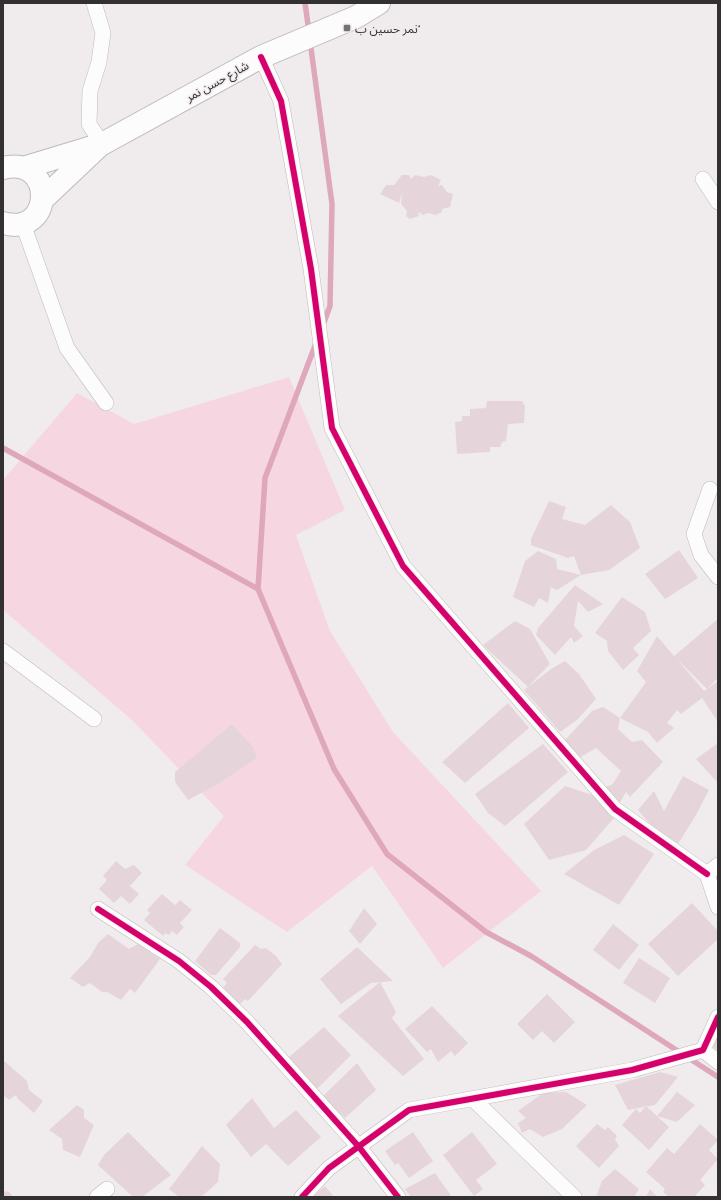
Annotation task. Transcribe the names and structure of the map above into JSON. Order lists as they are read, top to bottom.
{
  "streets": {
    "main road": ["شارع حسن نمر"]
  },
  "places": {
    "transit": ["نمر حسين ب‘"]
  }
}
